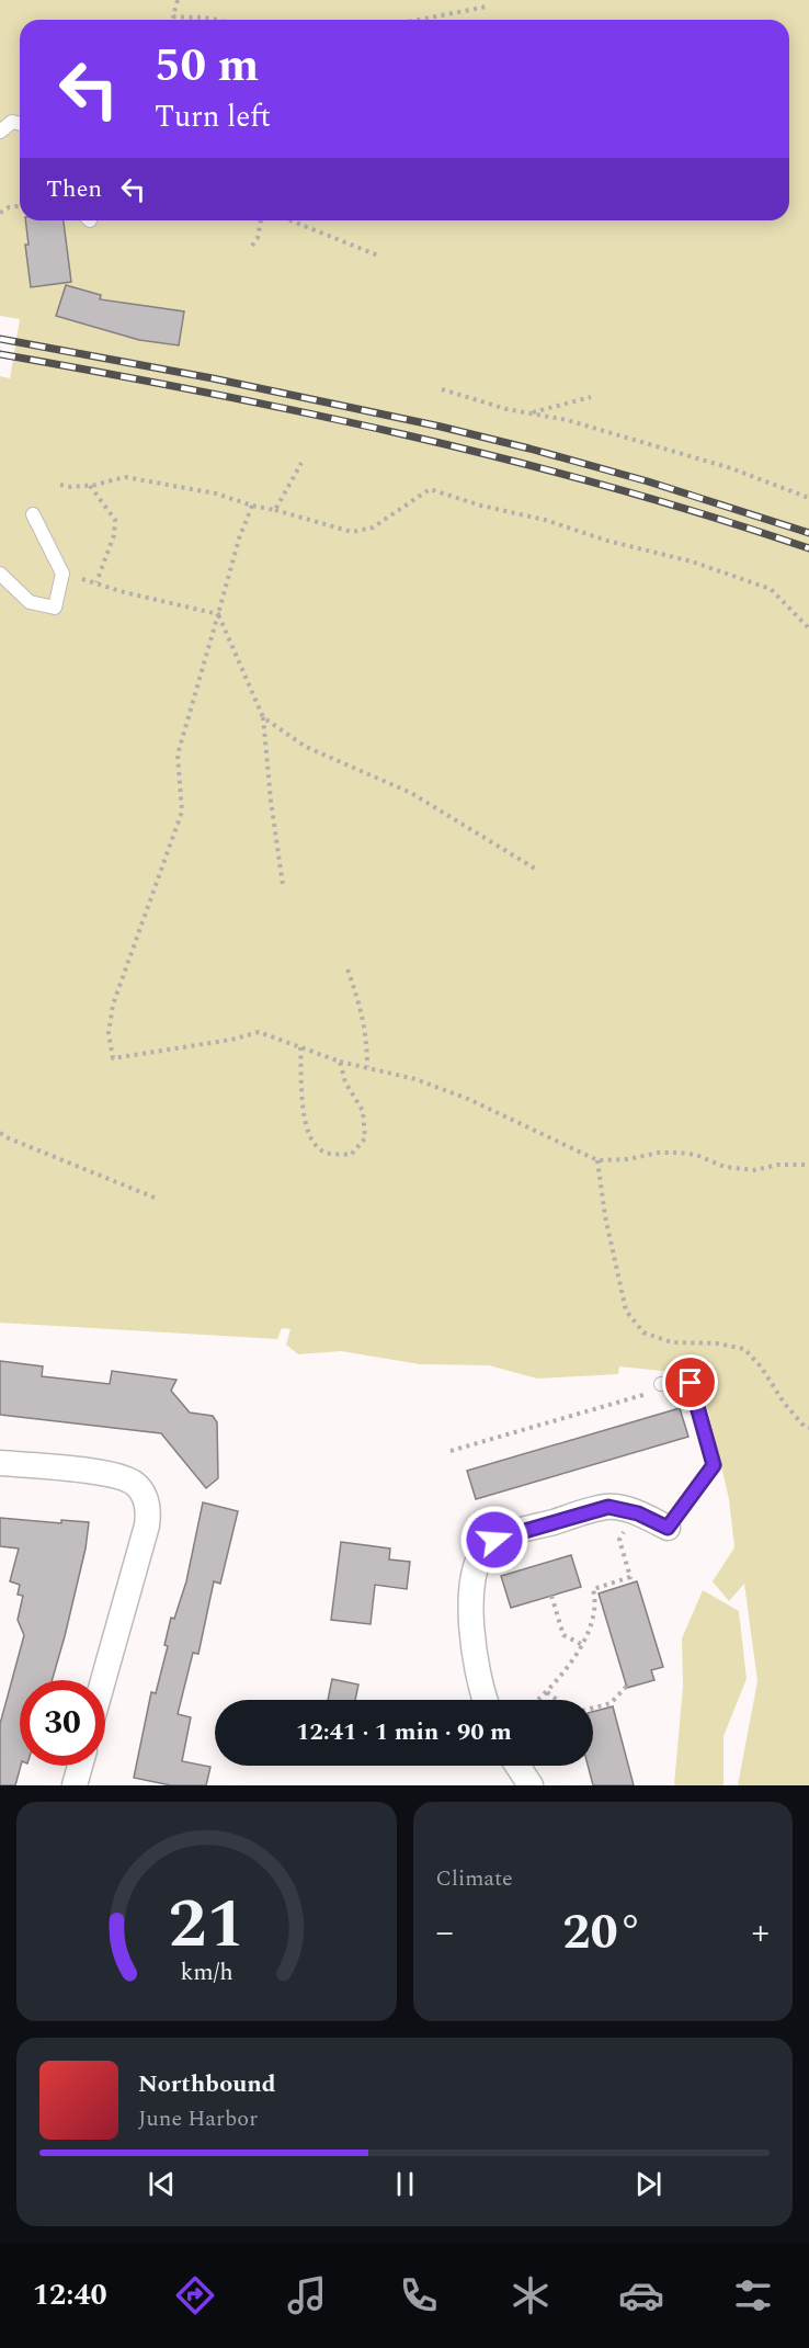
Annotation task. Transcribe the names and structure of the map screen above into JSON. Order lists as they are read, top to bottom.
{
  "page": {
    "turn": ["50 m", "Turn left"],
    "then": "Then",
    "limit": "30",
    "trip": "12:41 · 1 min · 90 m",
    "tile": "Climate",
    "heat": ["−", "20°", "+"],
    "song": ["Northbound", "June Harbor"],
    "tabs": "12:40",
    "gauge": ["21", "km/h"]
  }
}
